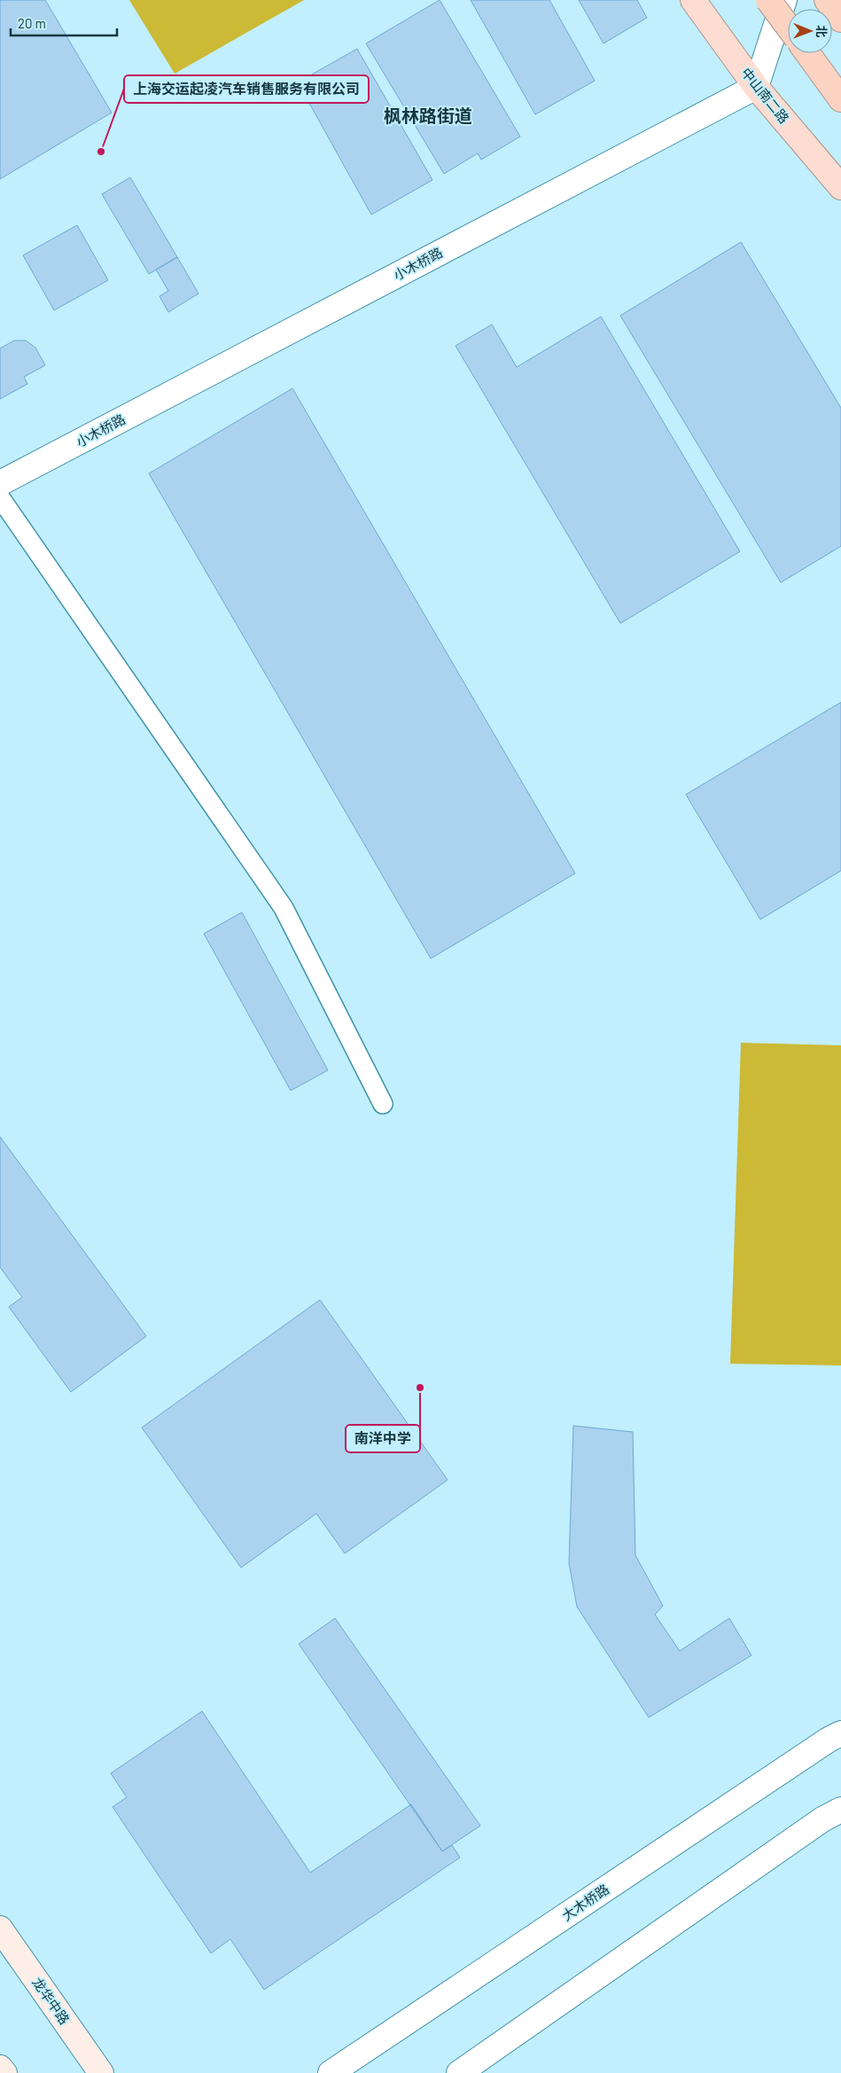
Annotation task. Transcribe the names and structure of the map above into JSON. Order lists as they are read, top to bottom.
{
  "streets": {
    "main road": ["中山南二路", "龙华中路"],
    "street": ["小木桥路", "大木桥路"]
  },
  "crossings": [
    ["中山南二路", "小木桥路"]
  ],
  "districts": ["枫林路街道"],
  "places": ["上海交运起凌汽车销售服务有限公司", "南洋中学"],
  "scale_bar": "20 m",
  "north": "right"
}
